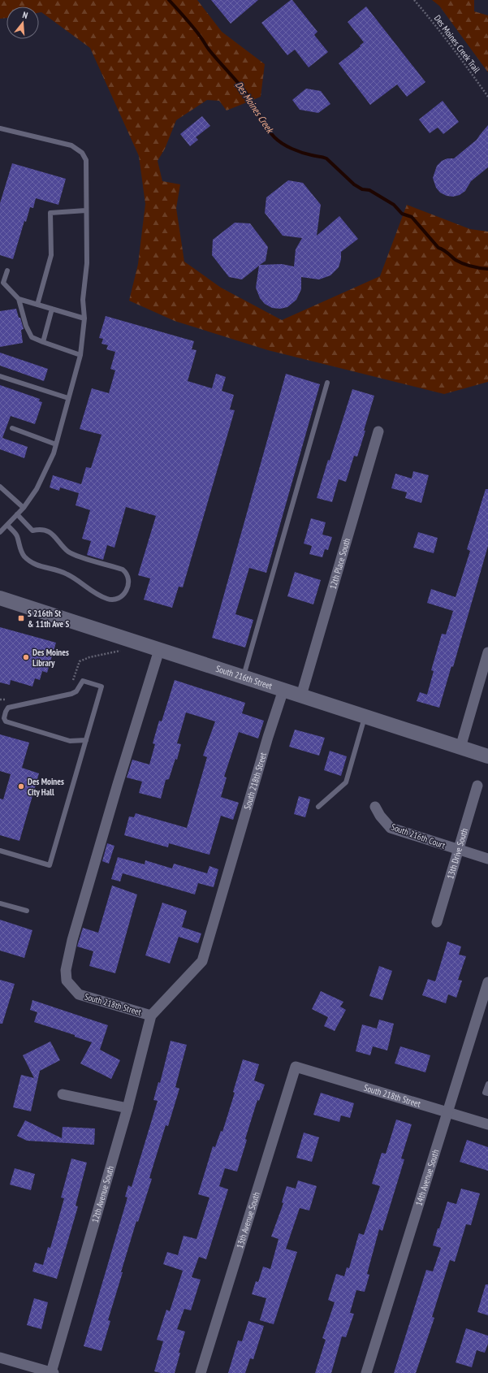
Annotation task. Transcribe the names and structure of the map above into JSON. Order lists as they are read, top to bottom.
{
  "streets": {
    "main road": ["South 216th Street"],
    "street": [
      "12th Place South",
      "South 218th Street",
      "South 216th Court",
      "13th Drive South",
      "14th Avenue South",
      "12th Avenue South",
      "13th Avenue South"
    ],
    "path": ["Des Moines Creek Trail"]
  },
  "crossings": [
    ["12th Place South", "South 216th Street"],
    ["South 216th Street", "South 218th Street"],
    ["South 218th Street", "14th Avenue South"],
    ["South 218th Street", "12th Avenue South"],
    ["South 218th Street", "13th Avenue South"],
    ["South 216th Court", "13th Drive South"]
  ],
  "water": ["Des Moines Creek"],
  "places": {
    "transit": ["S 216th St & 11th Ave S"],
    "other": ["Des Moines Library", "Des Moines City Hall"]
  },
  "north": "top"
}
